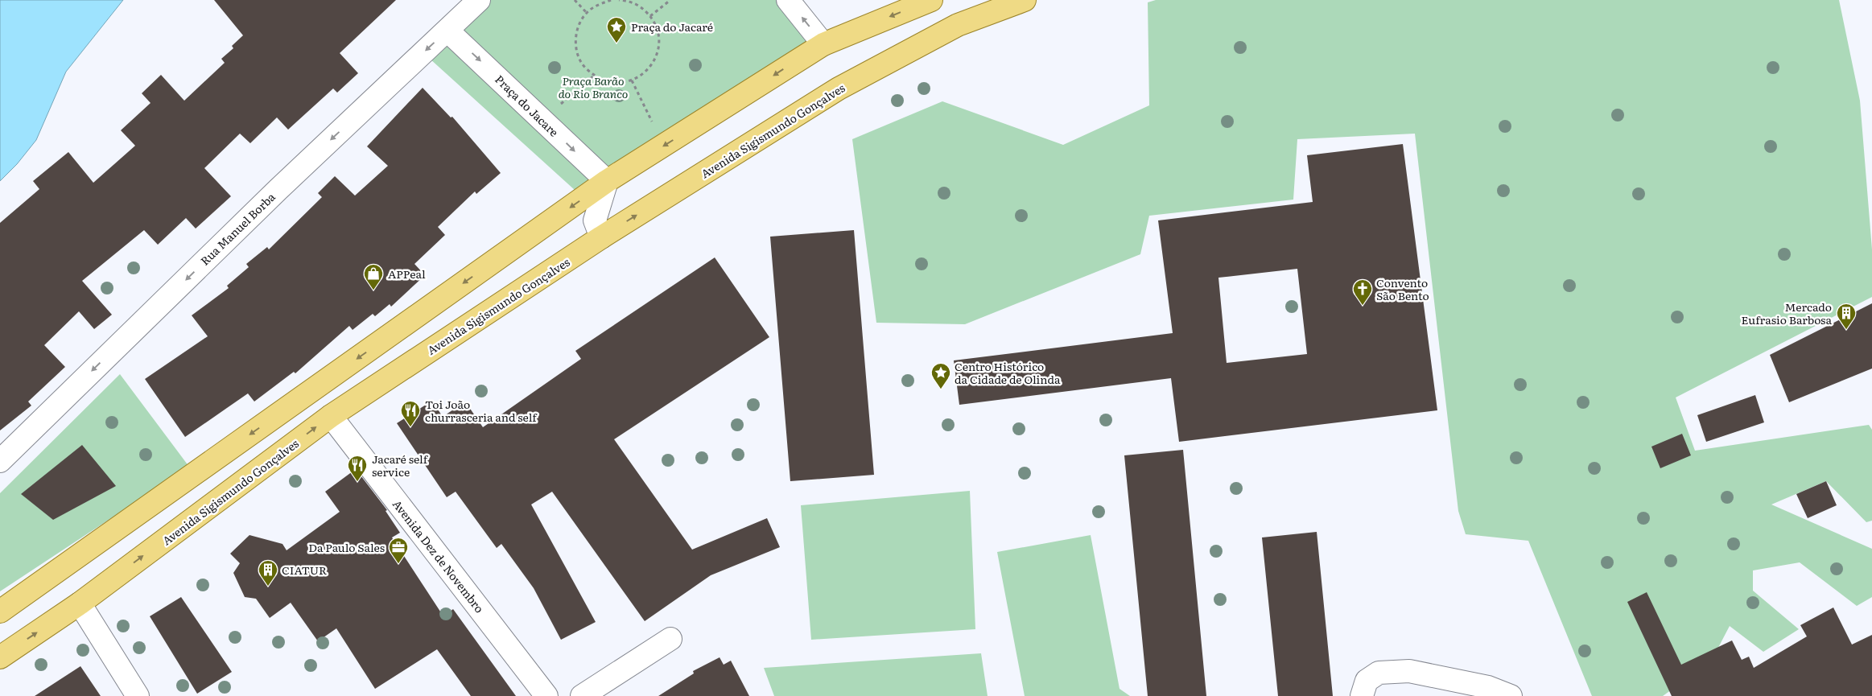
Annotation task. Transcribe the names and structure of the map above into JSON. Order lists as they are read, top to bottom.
{
  "streets": {
    "main road": ["Avenida Sigismundo Gonçalves"],
    "street": ["Praça do Jacare", "Rua Manuel Borba", "Avenida Dez de Novembro"]
  },
  "crossings": [
    ["Praça do Jacare", "Rua Manuel Borba"],
    ["Avenida Sigismundo Gonçalves", "Avenida Dez de Novembro"]
  ],
  "one_way": ["Praça do Jacare", "Rua Manuel Borba"],
  "parks": ["Praça Barão do Rio Branco"],
  "places": {
    "place": ["Praça do Jacaré", "Centro Histórico da Cidade de Olinda"],
    "shop": ["APPeal"],
    "church": ["Convento São Bento"],
    "building": ["Mercado Eufrasio Barbosa", "CIATUR"],
    "restaurant": ["Toi João churrasceria and self", "Jacaré self service"],
    "office": ["Da Paulo Sales"]
  }
}
